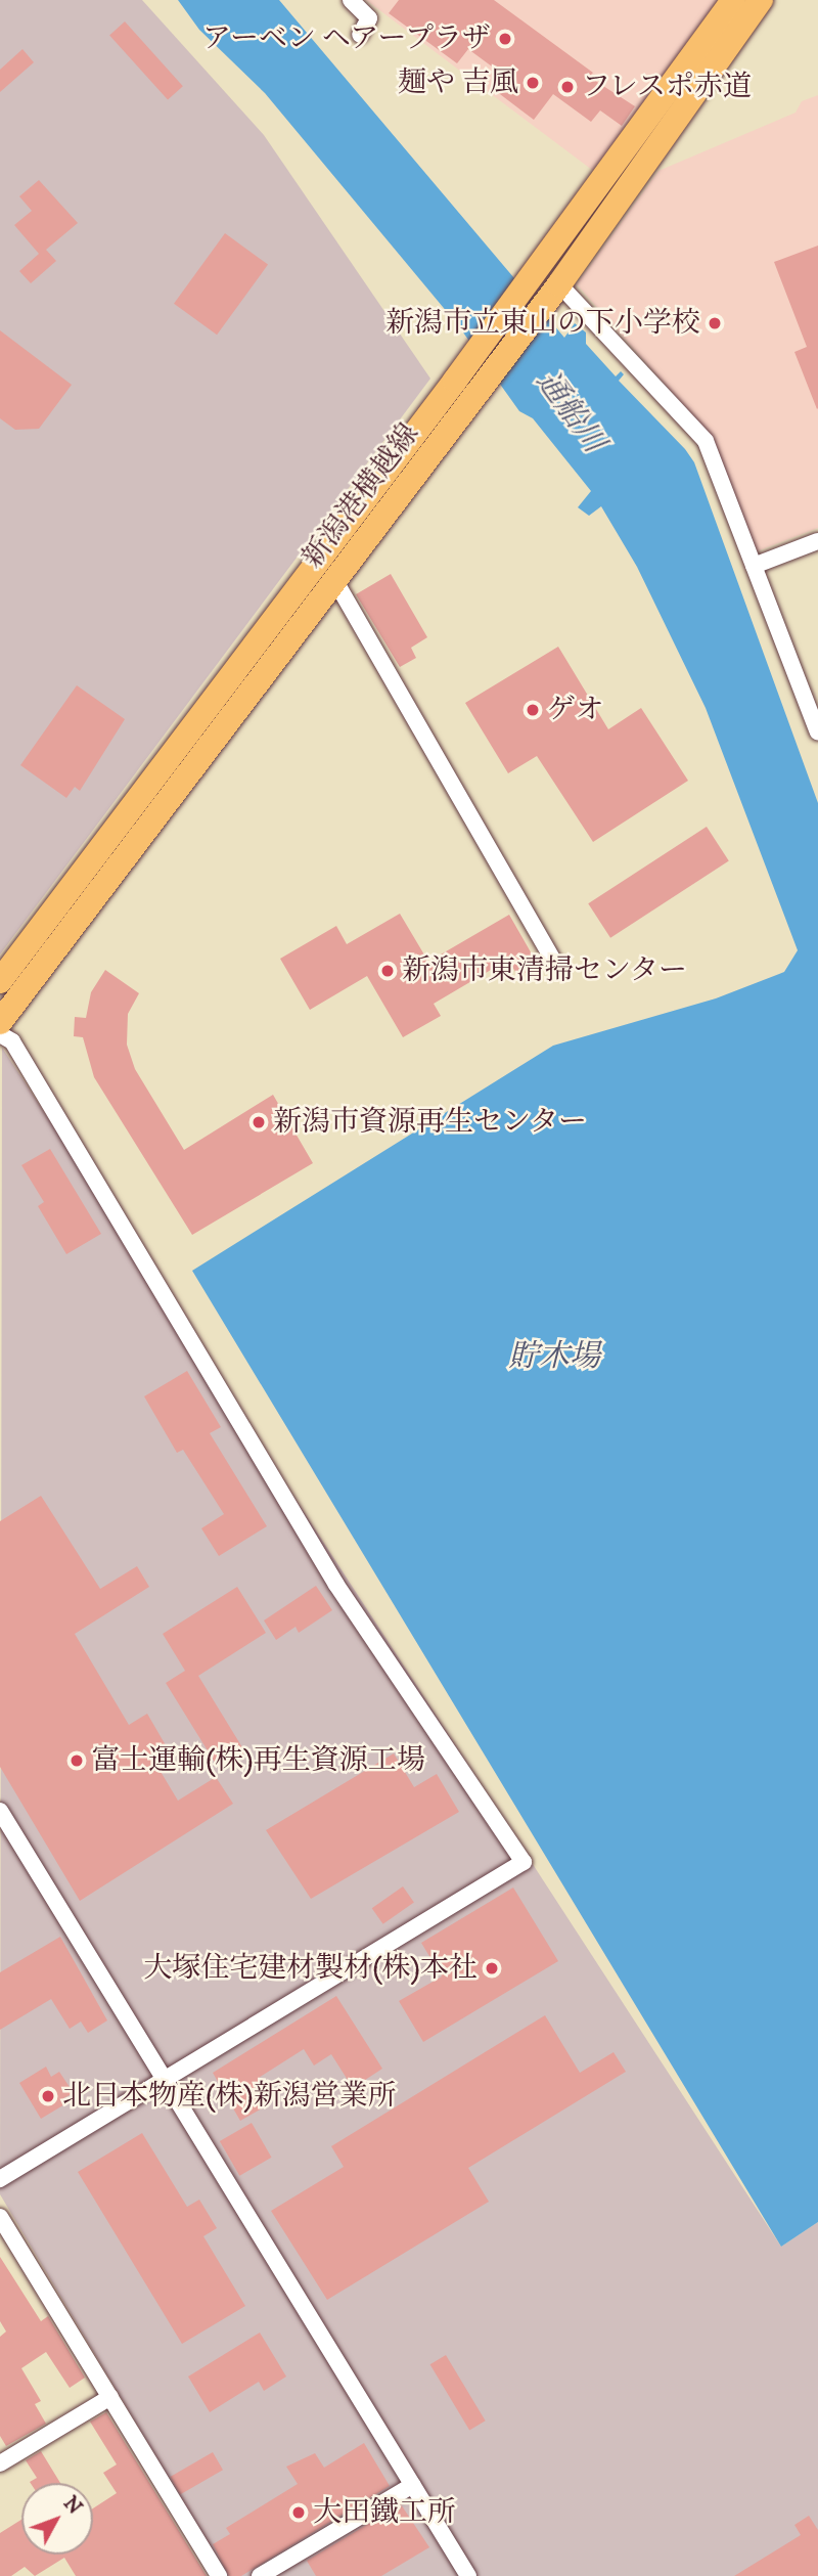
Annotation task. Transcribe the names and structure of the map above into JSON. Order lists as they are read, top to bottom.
{
  "streets": {
    "main road": ["新潟港横越線"]
  },
  "water": ["通船川", "貯木場"],
  "places": [
    "アーベン ヘアープラザ",
    "麺や 吉風",
    "フレスポ赤道",
    "新潟市立東山の下小学校",
    "ゲオ",
    "新潟市東清掃センター",
    "新潟市資源再生センター",
    "富士運輸(株)再生資源工場",
    "大塚住宅建材製材(株)本社",
    "北日本物産(株)新潟営業所",
    "大田鐵工所"
  ],
  "north": "top right"
}
